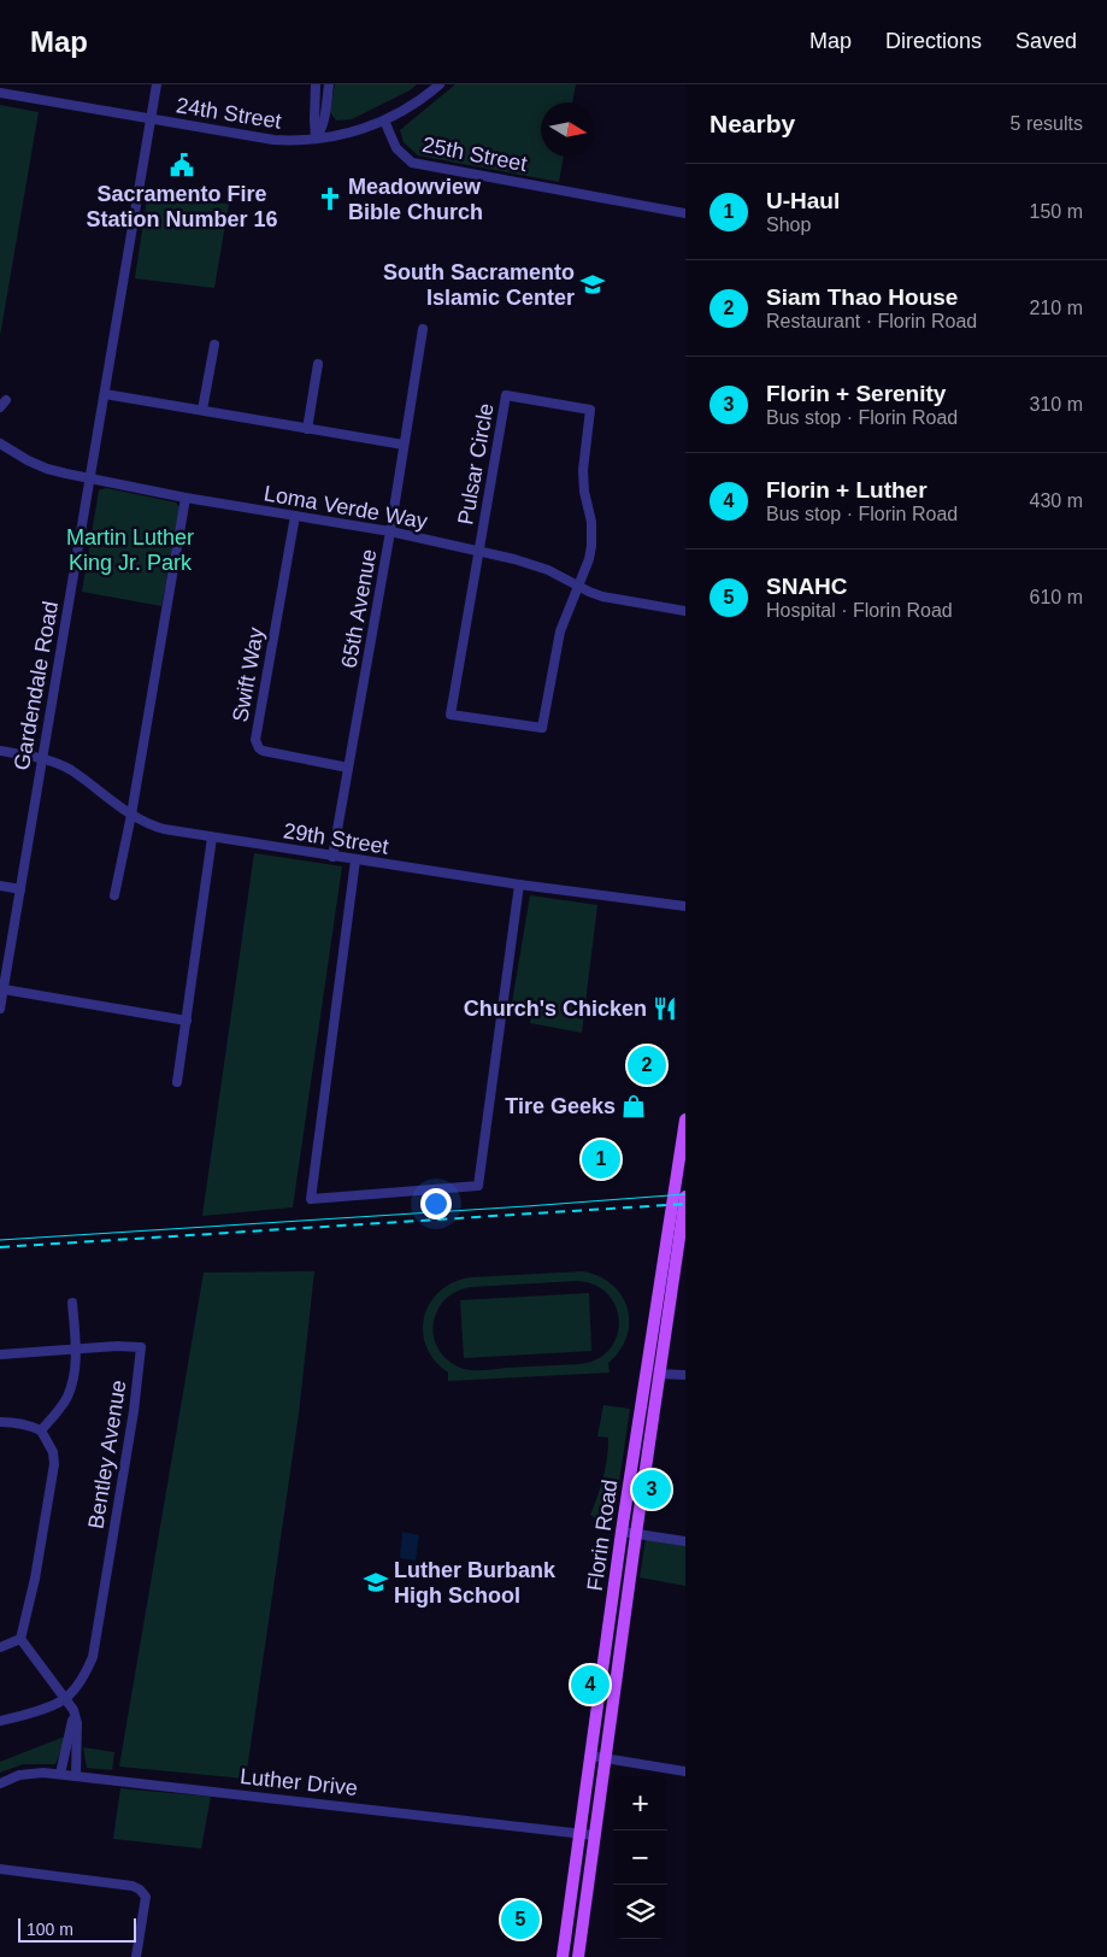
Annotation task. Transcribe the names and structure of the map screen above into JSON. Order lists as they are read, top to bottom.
{
  "streets": {
    "main road": ["Florin Road"],
    "street": [
      "24th Street",
      "25th Street",
      "Pulsar Circle",
      "Loma Verde Way",
      "65th Avenue",
      "Swift Way",
      "Gardendale Road",
      "29th Street",
      "Bentley Avenue",
      "Luther Drive"
    ]
  },
  "crossings": [
    ["24th Street", "25th Street"],
    ["24th Street", "Gardendale Road"],
    ["Pulsar Circle", "Loma Verde Way"],
    ["Loma Verde Way", "65th Avenue"],
    ["Loma Verde Way", "Swift Way"],
    ["Loma Verde Way", "Gardendale Road"],
    ["65th Avenue", "Swift Way"],
    ["65th Avenue", "29th Street"],
    ["Gardendale Road", "29th Street"],
    ["Florin Road", "Luther Drive"]
  ],
  "parks": ["Martin Luther King Jr. Park"],
  "places": {
    "public building": ["Sacramento Fire Station Number 16"],
    "church": ["Meadowview Bible Church"],
    "school or university": ["South Sacramento Islamic Center", "Luther Burbank High School"],
    "restaurant": ["Church's Chicken"],
    "shop": ["Tire Geeks"]
  },
  "scale_bar": "100 m",
  "north": "right",
  "page": {
    "header": "Map",
    "nav": ["Map", "Directions", "Saved"],
    "heading": ["Nearby", "5 results"],
    "list": [
      {
        "mark": "1",
        "name": "U-Haul",
        "note": "Shop",
        "value": "150 m"
      },
      {
        "mark": "2",
        "name": "Siam Thao House",
        "note": "Restaurant · Florin Road",
        "value": "210 m"
      },
      {
        "mark": "3",
        "name": "Florin + Serenity",
        "note": "Bus stop · Florin Road",
        "value": "310 m"
      },
      {
        "mark": "4",
        "name": "Florin + Luther",
        "note": "Bus stop · Florin Road",
        "value": "430 m"
      },
      {
        "mark": "5",
        "name": "SNAHC",
        "note": "Hospital · Florin Road",
        "value": "610 m"
      }
    ],
    "pins": [
      "2",
      "1",
      "3",
      "4",
      "5"
    ],
    "map_buttons": ["+", "−"],
    "scale": "100 m"
  }
}
